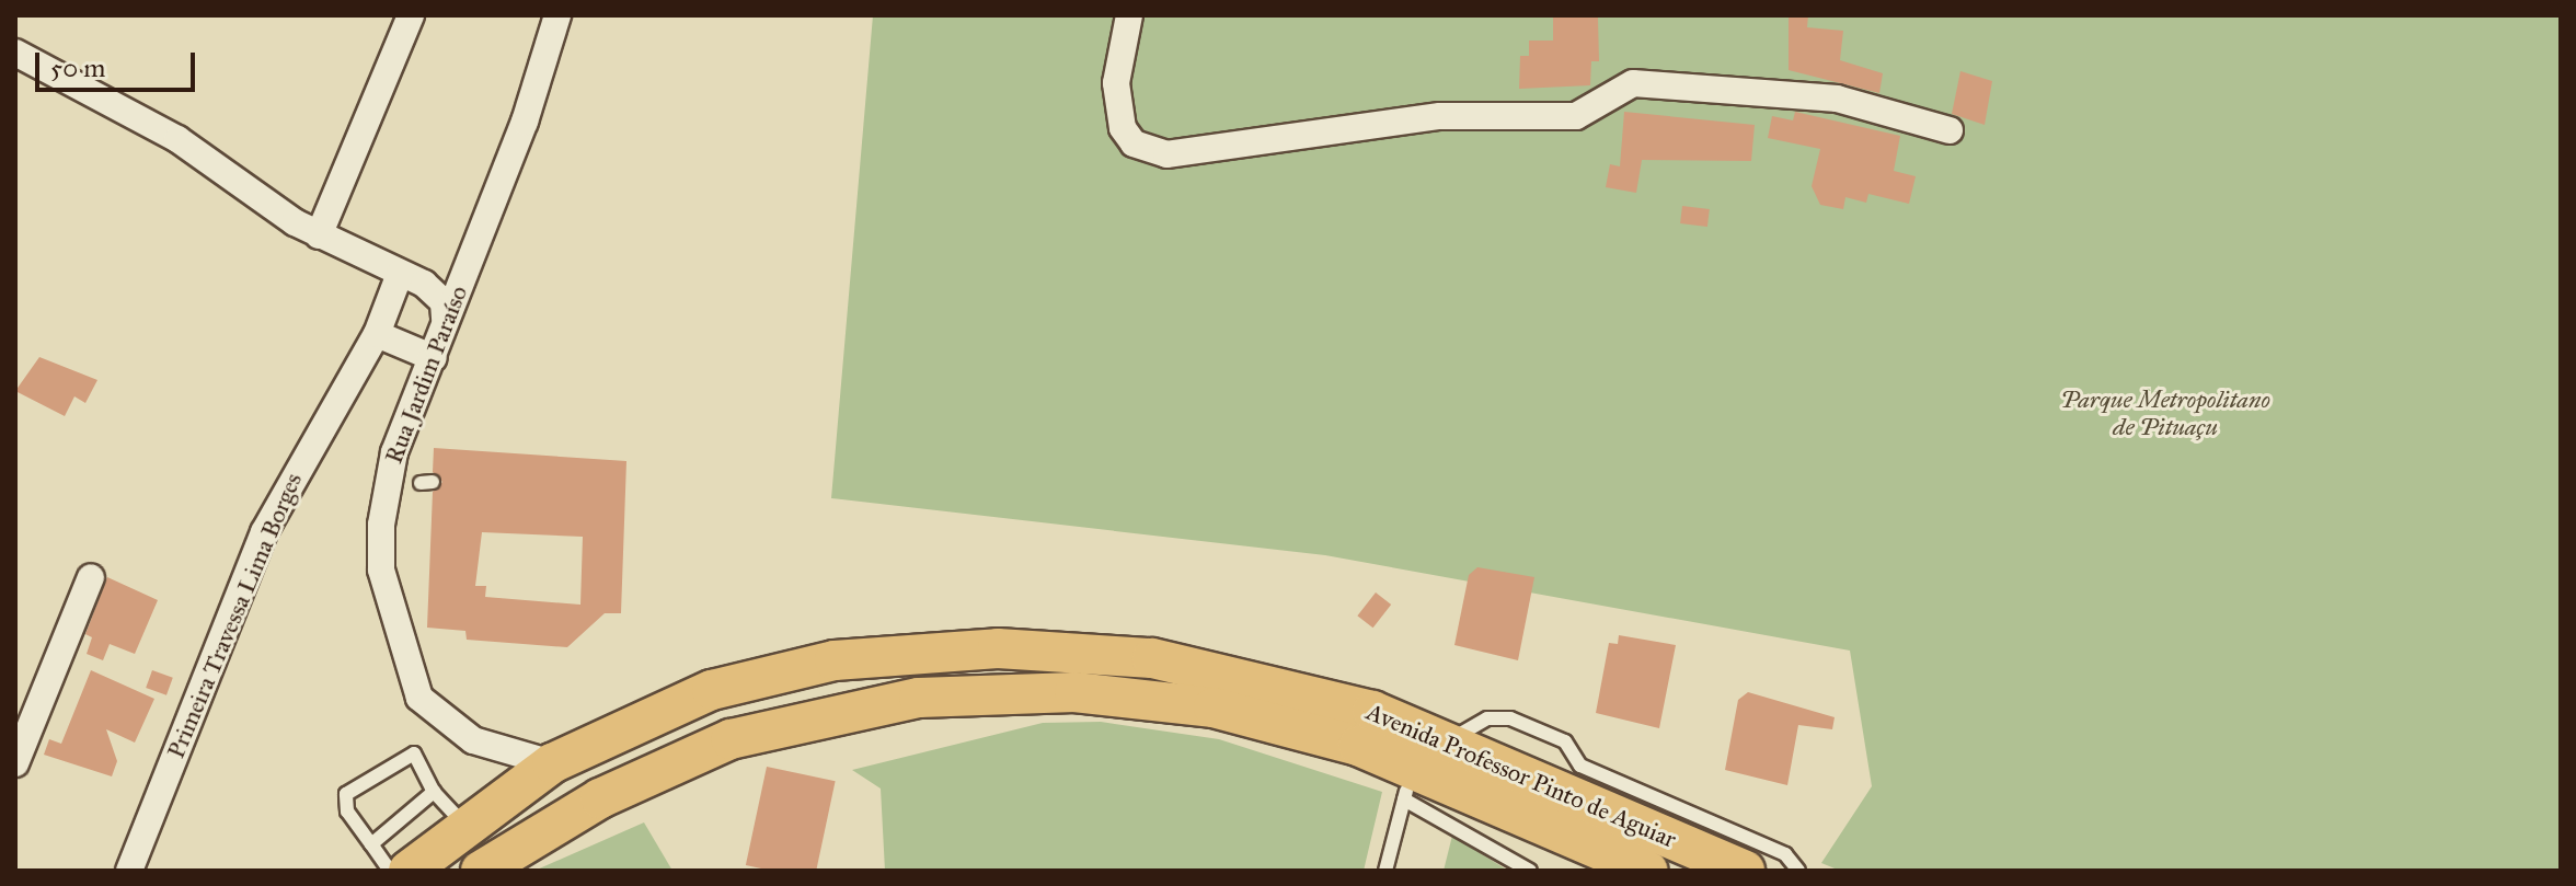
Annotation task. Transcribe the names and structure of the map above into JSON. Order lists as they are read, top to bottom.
{
  "streets": {
    "main road": ["Avenida Professor Pinto de Aguiar"],
    "street": ["Rua Jardim Paraíso", "Primeira Travessa Lima Borges"]
  },
  "crossings": [
    ["Rua Jardim Paraíso", "Avenida Professor Pinto de Aguiar"]
  ],
  "parks": ["Parque Metropolitano de Pituaçu"],
  "scale_bar": "50 m"
}
